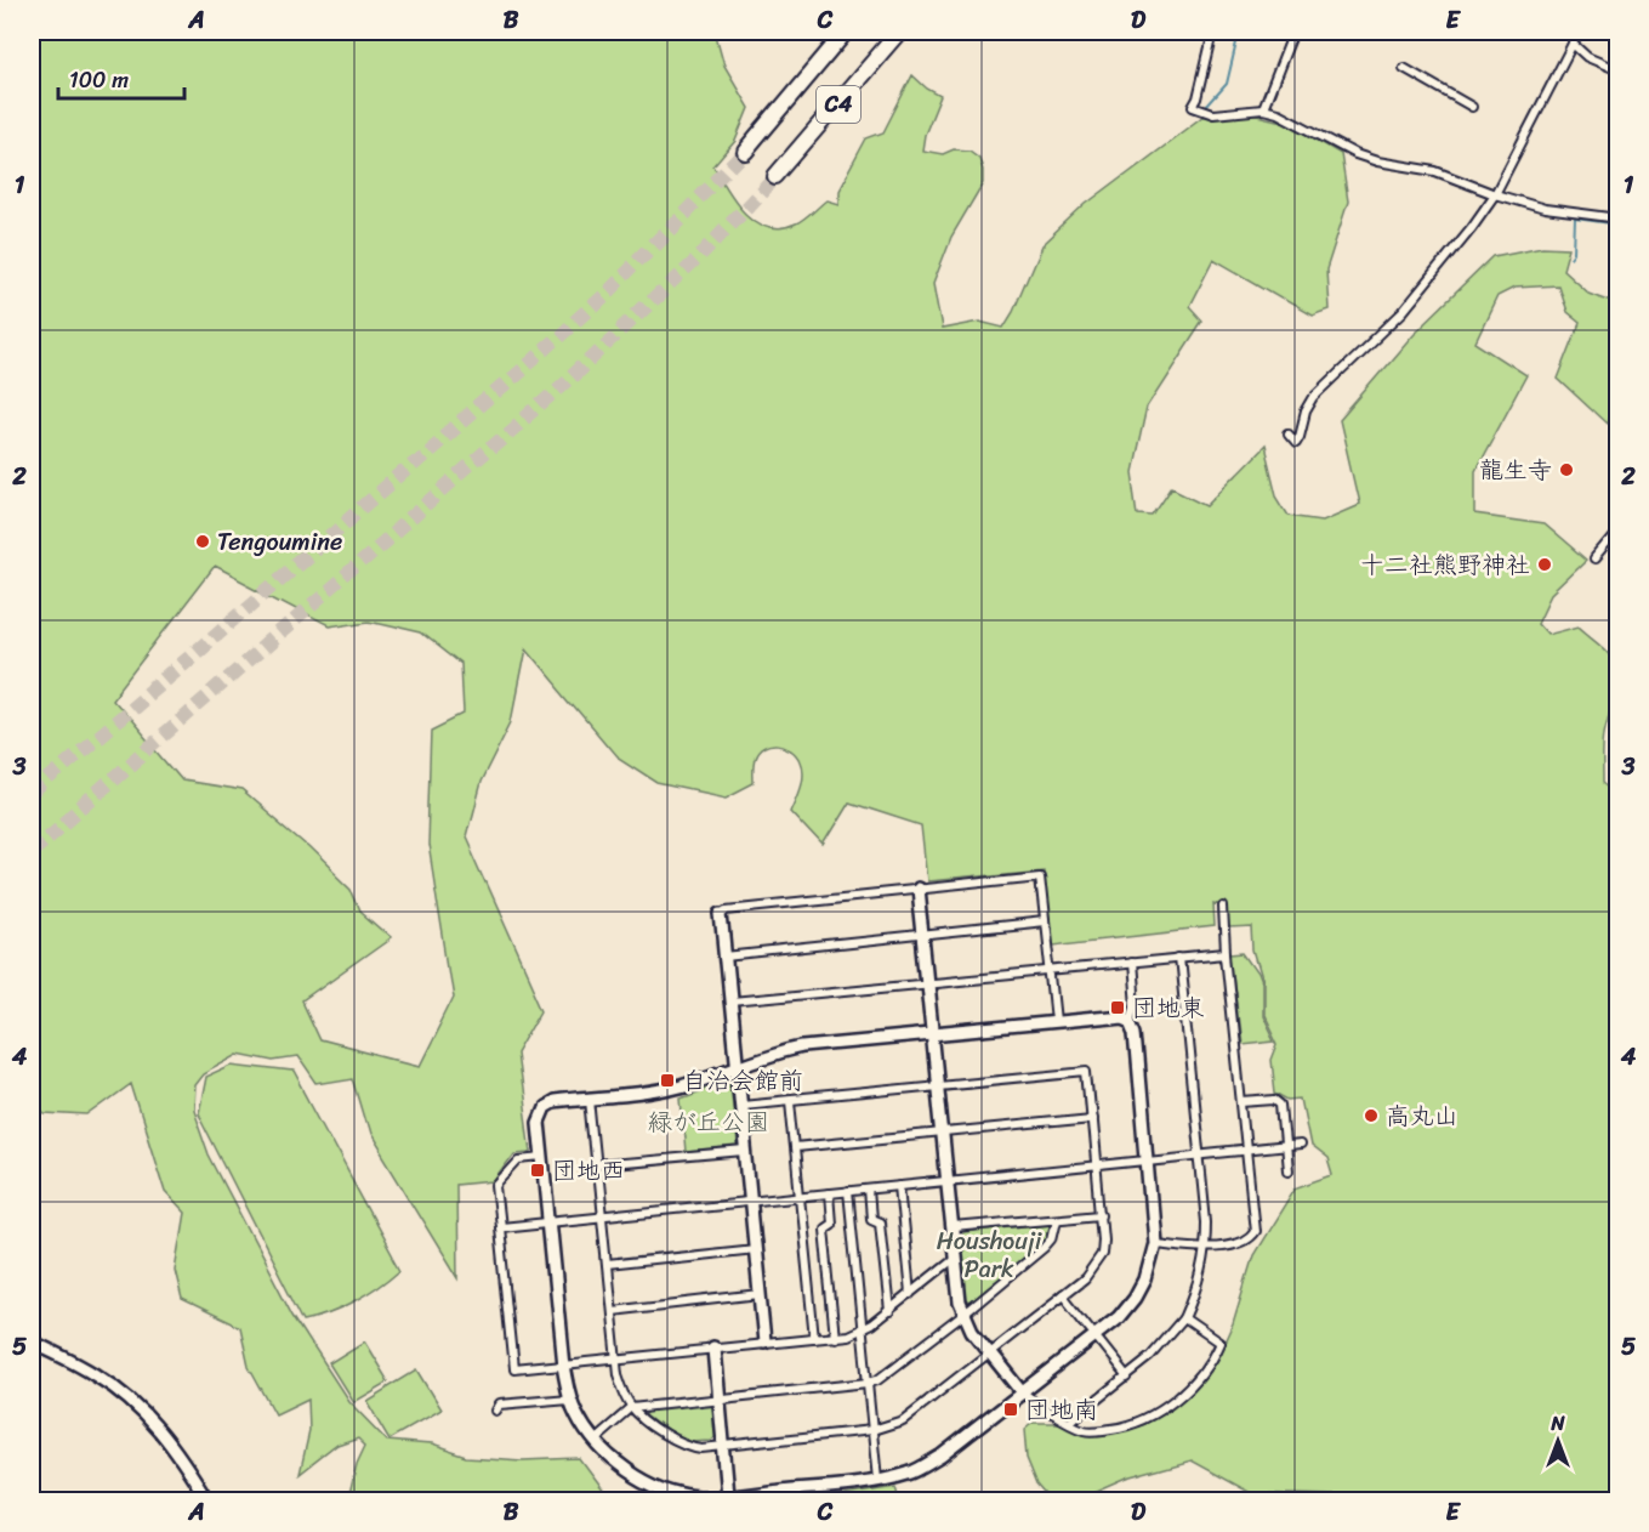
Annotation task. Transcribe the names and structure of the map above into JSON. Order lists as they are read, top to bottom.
{
  "streets": {
    "highway": ["C4"]
  },
  "parks": ["緑が丘公園", "Houshouji Park"],
  "places": {
    "other": [
      "龍生寺",
      "Tengoumine",
      "十二社熊野神社",
      "高丸山"
    ],
    "transit": [
      "団地東",
      "自治会館前",
      "団地西",
      "団地南"
    ]
  },
  "scale_bar": "100 m",
  "north": "top",
  "grid": {
    "columns": [
      "A",
      "B",
      "C",
      "D",
      "E"
    ],
    "rows": [
      "1",
      "2",
      "3",
      "4",
      "5"
    ]
  }
}
